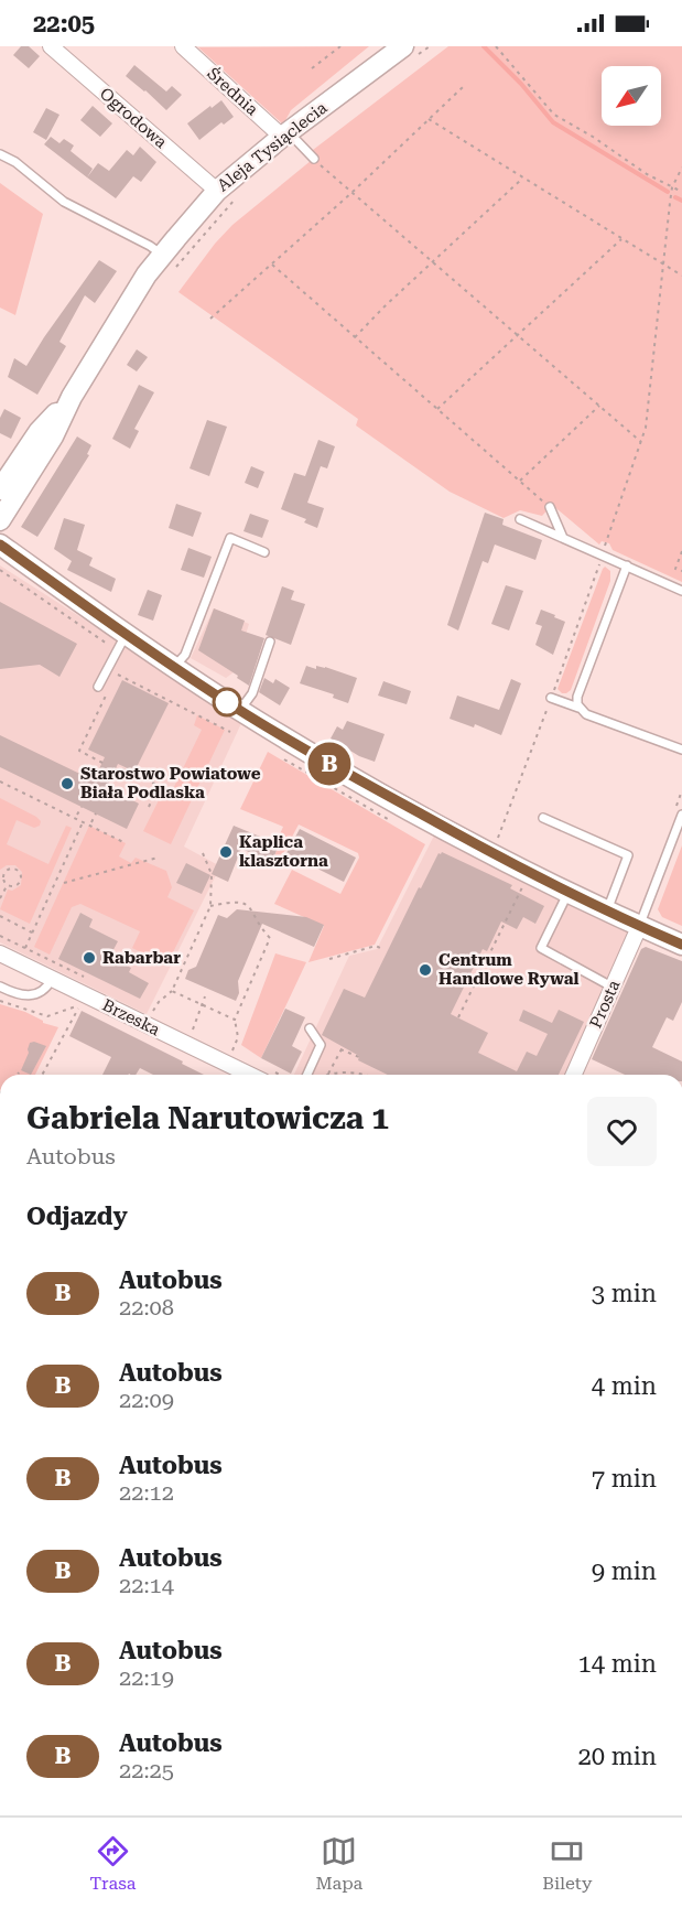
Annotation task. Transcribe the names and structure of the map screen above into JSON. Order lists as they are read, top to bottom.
{
  "streets": {
    "street": [
      "Średnia",
      "Ogrodowa",
      "Aleja Tysiąclecia",
      "Prosta",
      "Brzeska"
    ]
  },
  "crossings": [
    ["Średnia", "Aleja Tysiąclecia"],
    ["Ogrodowa", "Aleja Tysiąclecia"]
  ],
  "places": [
    "Starostwo Powiatowe Biała Podlaska",
    "Kaplica klasztorna",
    "Rabarbar",
    "Centrum Handlowe Rywal"
  ],
  "lines": ["bus line B"],
  "north": "bottom left",
  "page": {
    "status": "22:05",
    "on_map": "B",
    "heading": [
      ["Gabriela Narutowicza 1", "Autobus"],
      "Odjazdy"
    ],
    "list": [
      {
        "mark": "B",
        "name": "Autobus",
        "note": "22:08",
        "value": "3 min"
      },
      {
        "mark": "B",
        "name": "Autobus",
        "note": "22:09",
        "value": "4 min"
      },
      {
        "mark": "B",
        "name": "Autobus",
        "note": "22:12",
        "value": "7 min"
      },
      {
        "mark": "B",
        "name": "Autobus",
        "note": "22:14",
        "value": "9 min"
      },
      {
        "mark": "B",
        "name": "Autobus",
        "note": "22:19",
        "value": "14 min"
      },
      {
        "mark": "B",
        "name": "Autobus",
        "note": "22:25",
        "value": "20 min"
      }
    ],
    "tabs": ["Trasa", "Mapa", "Bilety"]
  }
}
